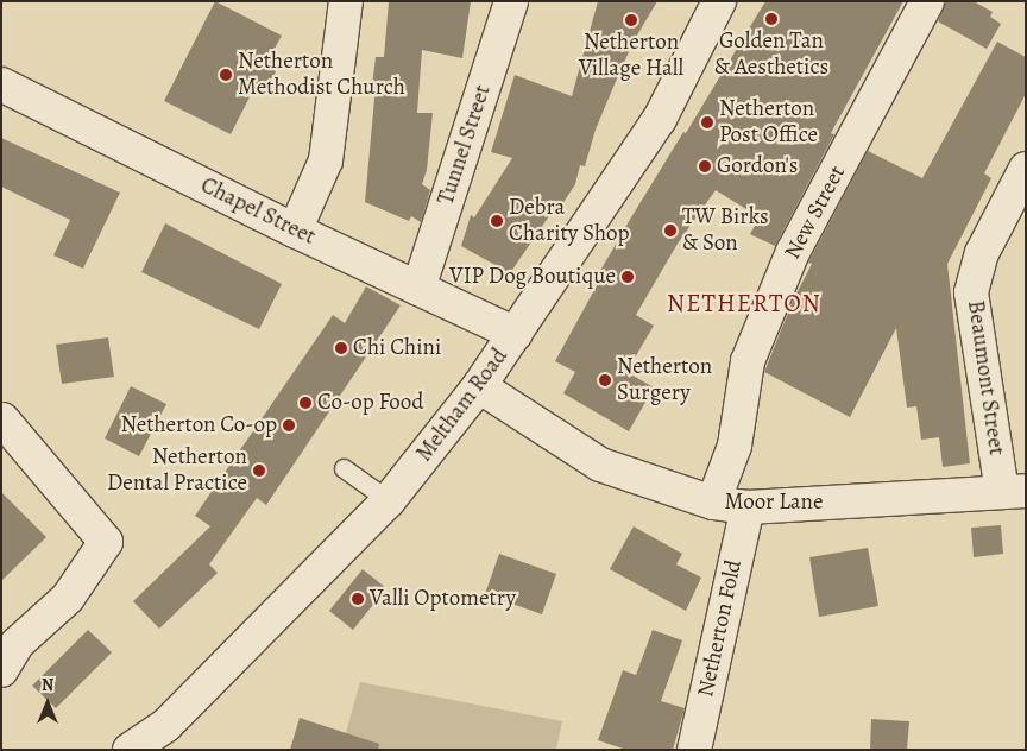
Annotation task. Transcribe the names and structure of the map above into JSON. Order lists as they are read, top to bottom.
{
  "streets": {
    "street": [
      "Tunnel Street",
      "Chapel Street",
      "New Street",
      "Beaumont Street",
      "Meltham Road",
      "Moor Lane",
      "Netherton Fold"
    ]
  },
  "crossings": [
    ["Tunnel Street", "Chapel Street"],
    ["Chapel Street", "Meltham Road"],
    ["New Street", "Moor Lane"],
    ["Beaumont Street", "Moor Lane"],
    ["Meltham Road", "Moor Lane"],
    ["Moor Lane", "Netherton Fold"]
  ],
  "districts": ["NETHERTON"],
  "places": [
    "Golden Tan & Aesthetics",
    "Netherton Village Hall",
    "Netherton Methodist Church",
    "Netherton Post Office",
    "Gordon's",
    "Debra Charity Shop",
    "TW Birks & Son",
    "VIP Dog Boutique",
    "Chi Chini",
    "Netherton Surgery",
    "Co-op Food",
    "Netherton Co-op",
    "Netherton Dental Practice",
    "Valli Optometry"
  ],
  "north": "top"
}
